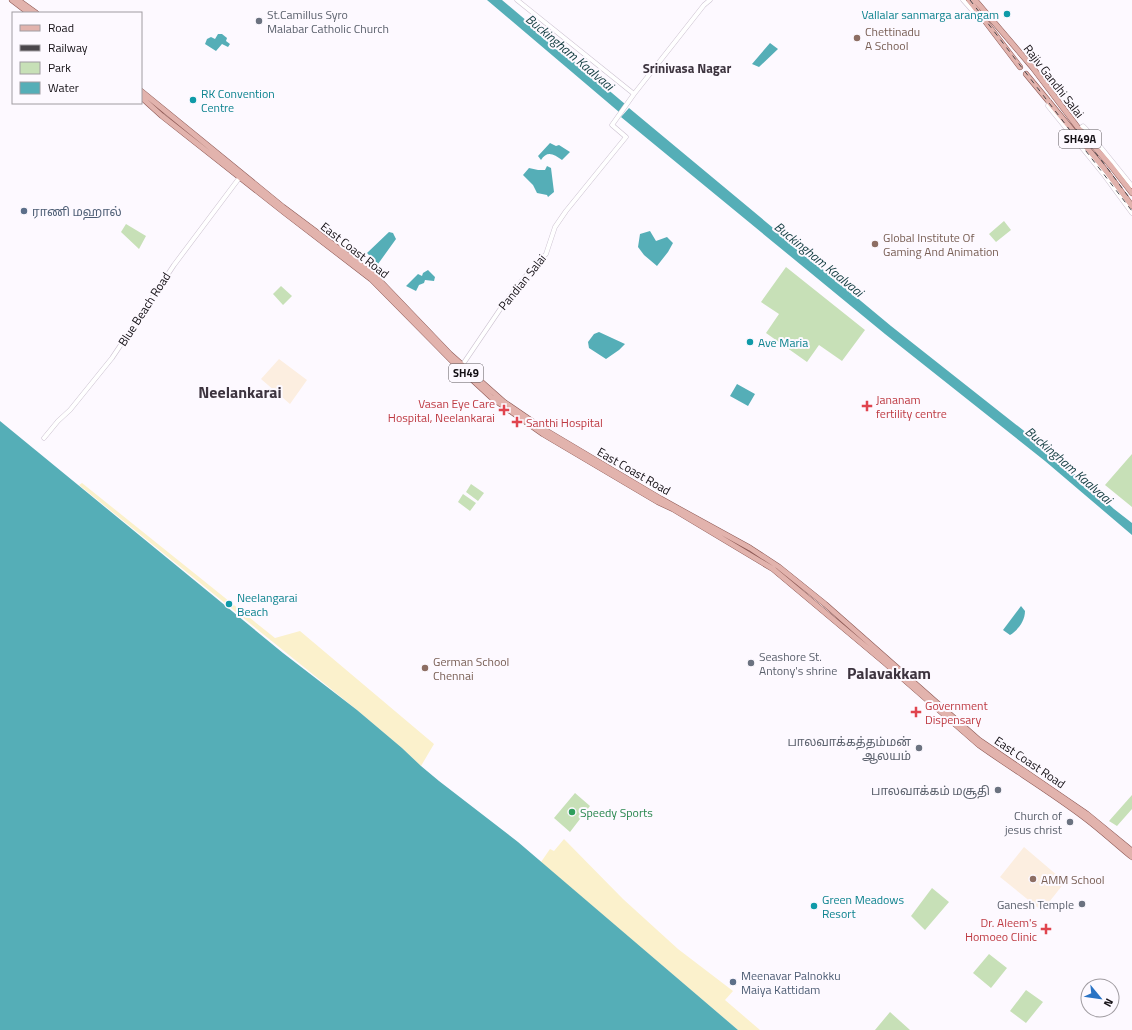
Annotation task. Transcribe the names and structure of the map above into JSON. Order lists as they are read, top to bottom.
{
  "streets": {
    "main road": [
      "Rajiv Gandhi Salai",
      "SH49A",
      "East Coast Road",
      "SH49"
    ],
    "street": ["Pandian Salai", "Blue Beach Road"]
  },
  "crossings": [
    ["East Coast Road", "Pandian Salai"],
    ["East Coast Road", "Blue Beach Road"]
  ],
  "districts": ["Srinivasa Nagar", "Neelankarai", "Palavakkam"],
  "water": ["Buckingham Kaalvaai"],
  "places": {
    "other": [
      "Vallalar sanmarga arangam",
      "St.Camillus Syro Malabar Catholic Church",
      "Chettinadu A School",
      "RK Convention Centre",
      "ராணி மஹால்",
      "Global Institute Of Gaming And Animation",
      "Ave Maria",
      "Neelangarai Beach",
      "Seashore St. Antony's shrine",
      "German School Chennai",
      "பாலவாக்கத்தம்மன் ஆலயம்",
      "பாலவாக்கம் மசூதி",
      "Speedy Sports",
      "Church of jesus christ",
      "AMM School",
      "Ganesh Temple",
      "Green Meadows Resort",
      "Meenavar Palnokku Maiya Kattidam"
    ],
    "health": [
      "Jananam fertility centre",
      "Vasan Eye Care Hospital, Neelankarai",
      "Santhi Hospital",
      "Government Dispensary",
      "Dr. Aleem's Homoeo Clinic"
    ]
  },
  "legend": [
    "Road",
    "Railway",
    "Park",
    "Water"
  ],
  "north": "bottom right"
}
